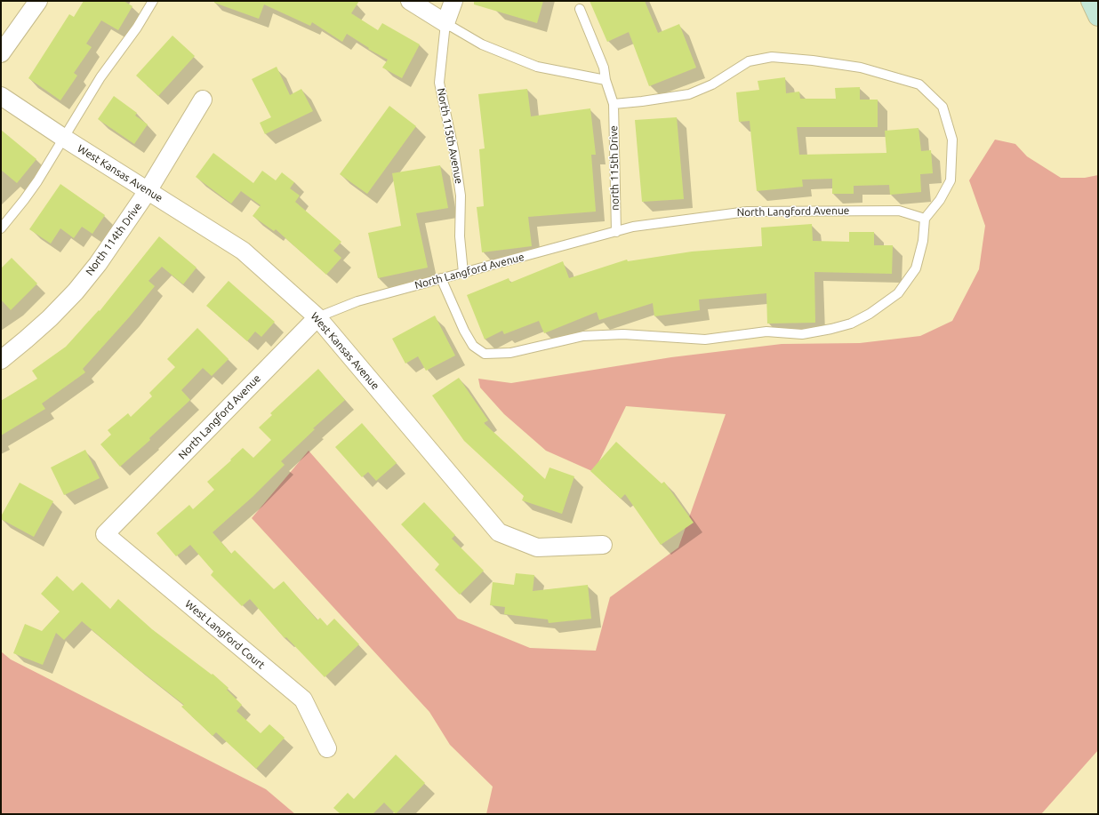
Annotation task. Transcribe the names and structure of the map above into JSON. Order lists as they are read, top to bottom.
{
  "streets": {
    "street": [
      "North 115th Avenue",
      "West Kansas Avenue",
      "North Langford Avenue",
      "North 114th Drive",
      "West Langford Court"
    ],
    "lane": ["north 115th Drive"]
  },
  "crossings": [
    ["North 115th Avenue", "North Langford Avenue"],
    ["north 115th Drive", "North Langford Avenue"],
    ["West Kansas Avenue", "North Langford Avenue"],
    ["West Kansas Avenue", "North 114th Drive"],
    ["North Langford Avenue", "West Langford Court"]
  ]
}
